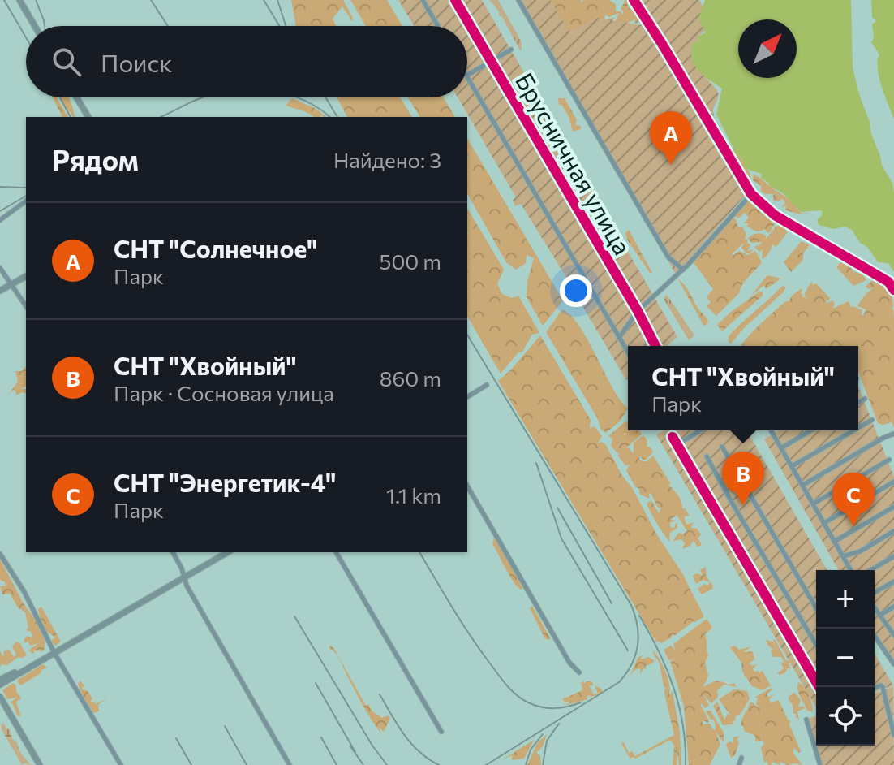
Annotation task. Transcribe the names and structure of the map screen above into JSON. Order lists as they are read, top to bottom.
{
  "streets": {
    "street": ["Брусничная улица"]
  },
  "north": "top right",
  "page": {
    "search": "Поиск",
    "pins": ["A", "B", "C"],
    "heading": ["Рядом", "Найдено: 3"],
    "list": [
      {
        "mark": "A",
        "name": "СНТ \"Солнечное\"",
        "note": "Парк",
        "value": "500 m"
      },
      {
        "mark": "B",
        "name": "СНТ \"Хвойный\"",
        "note": "Парк · Сосновая улица",
        "value": "860 m"
      },
      {
        "mark": "C",
        "name": "СНТ \"Энергетик-4\"",
        "note": "Парк",
        "value": "1.1 km"
      }
    ],
    "popup": ["СНТ \"Хвойный\"", "Парк"],
    "map_buttons": ["+", "−"]
  }
}
